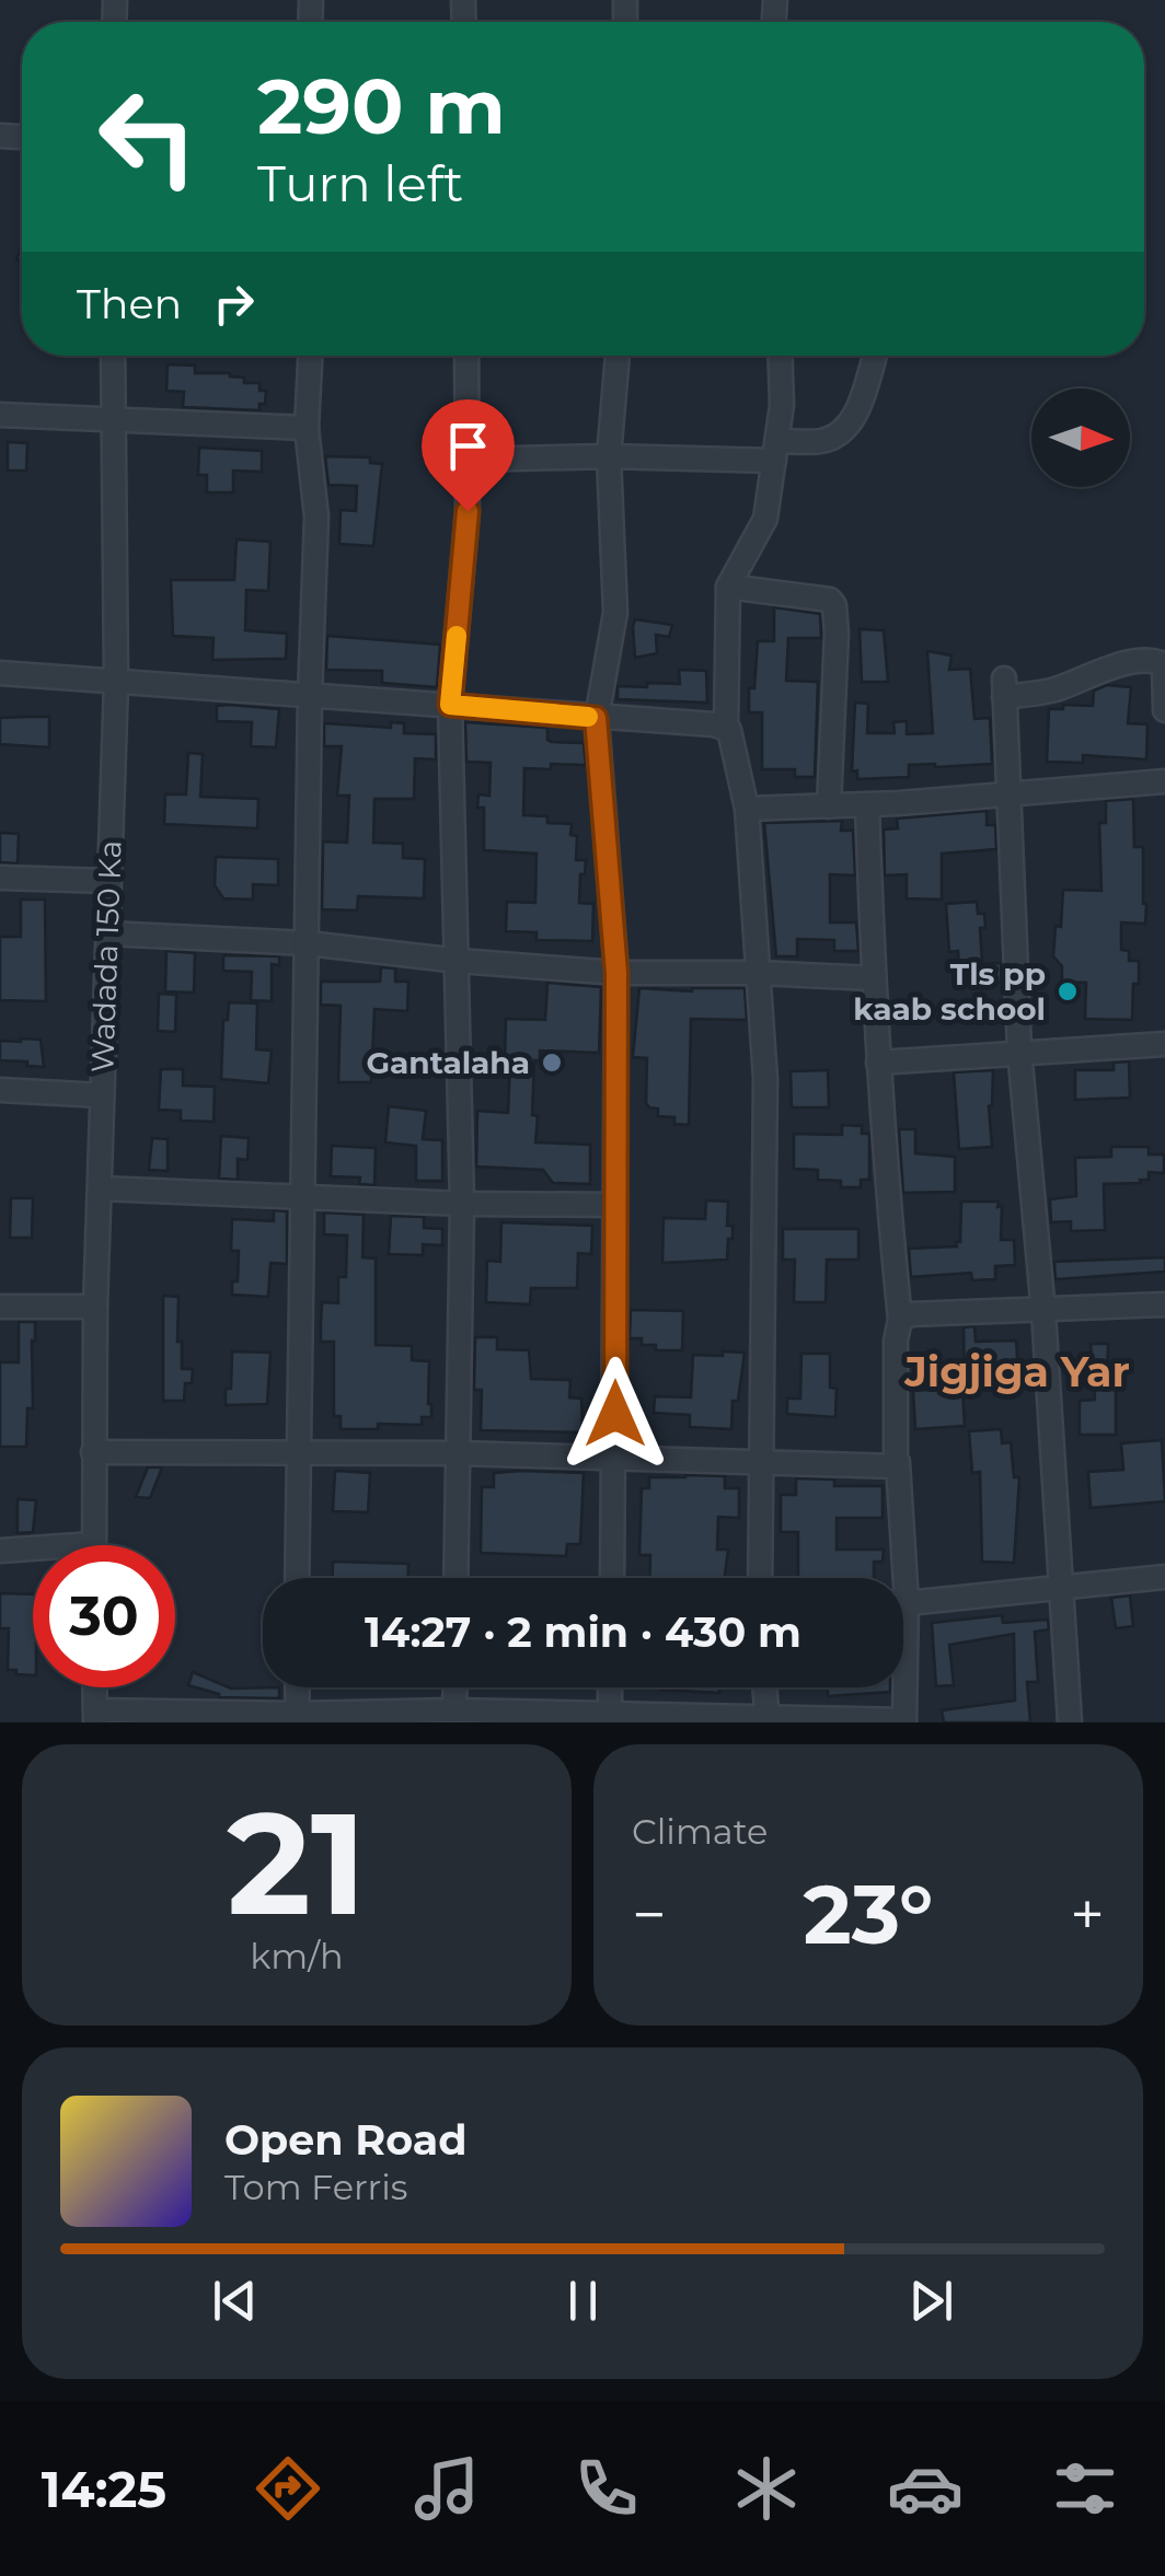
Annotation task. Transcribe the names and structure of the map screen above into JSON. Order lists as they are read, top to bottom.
{
  "streets": {
    "street": ["Wadada 150 Ka"]
  },
  "districts": ["Jigjiga Yar"],
  "places": ["Tls pp kaab school", "Gantalaha"],
  "north": "right",
  "page": {
    "turn": ["290 m", "Turn left"],
    "then": "Then",
    "limit": "30",
    "trip": "14:27 · 2 min · 430 m",
    "tile": [
      ["21", "km/h"],
      "Climate"
    ],
    "heat": ["−", "23°", "+"],
    "song": ["Open Road", "Tom Ferris"],
    "tabs": "14:25"
  }
}
